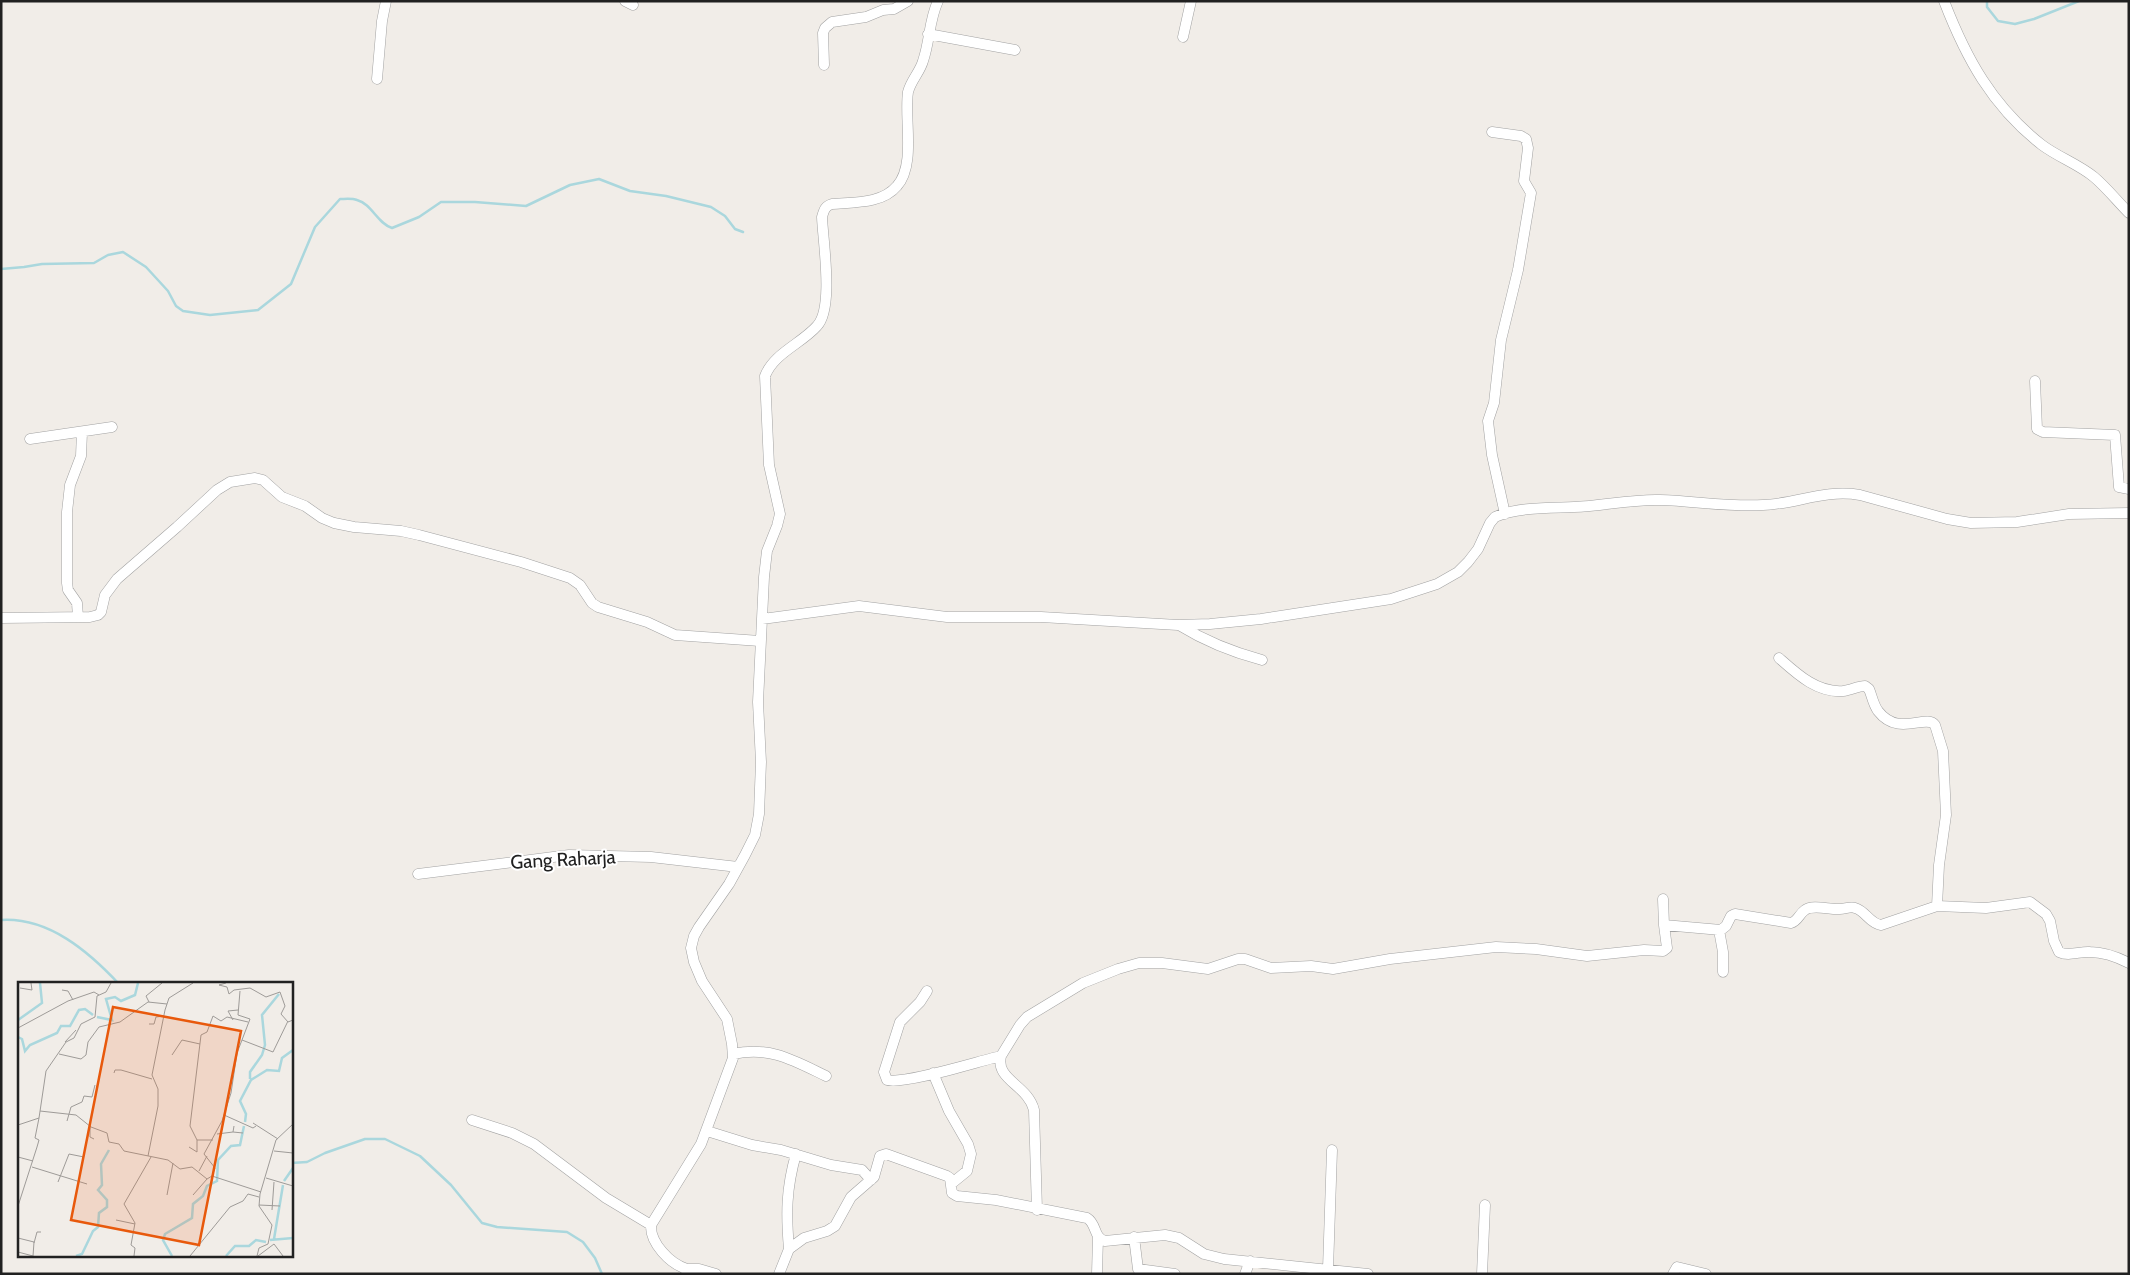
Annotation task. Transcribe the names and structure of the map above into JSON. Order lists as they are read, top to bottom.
{
  "streets": {
    "street": ["Gang Raharja"]
  }
}
